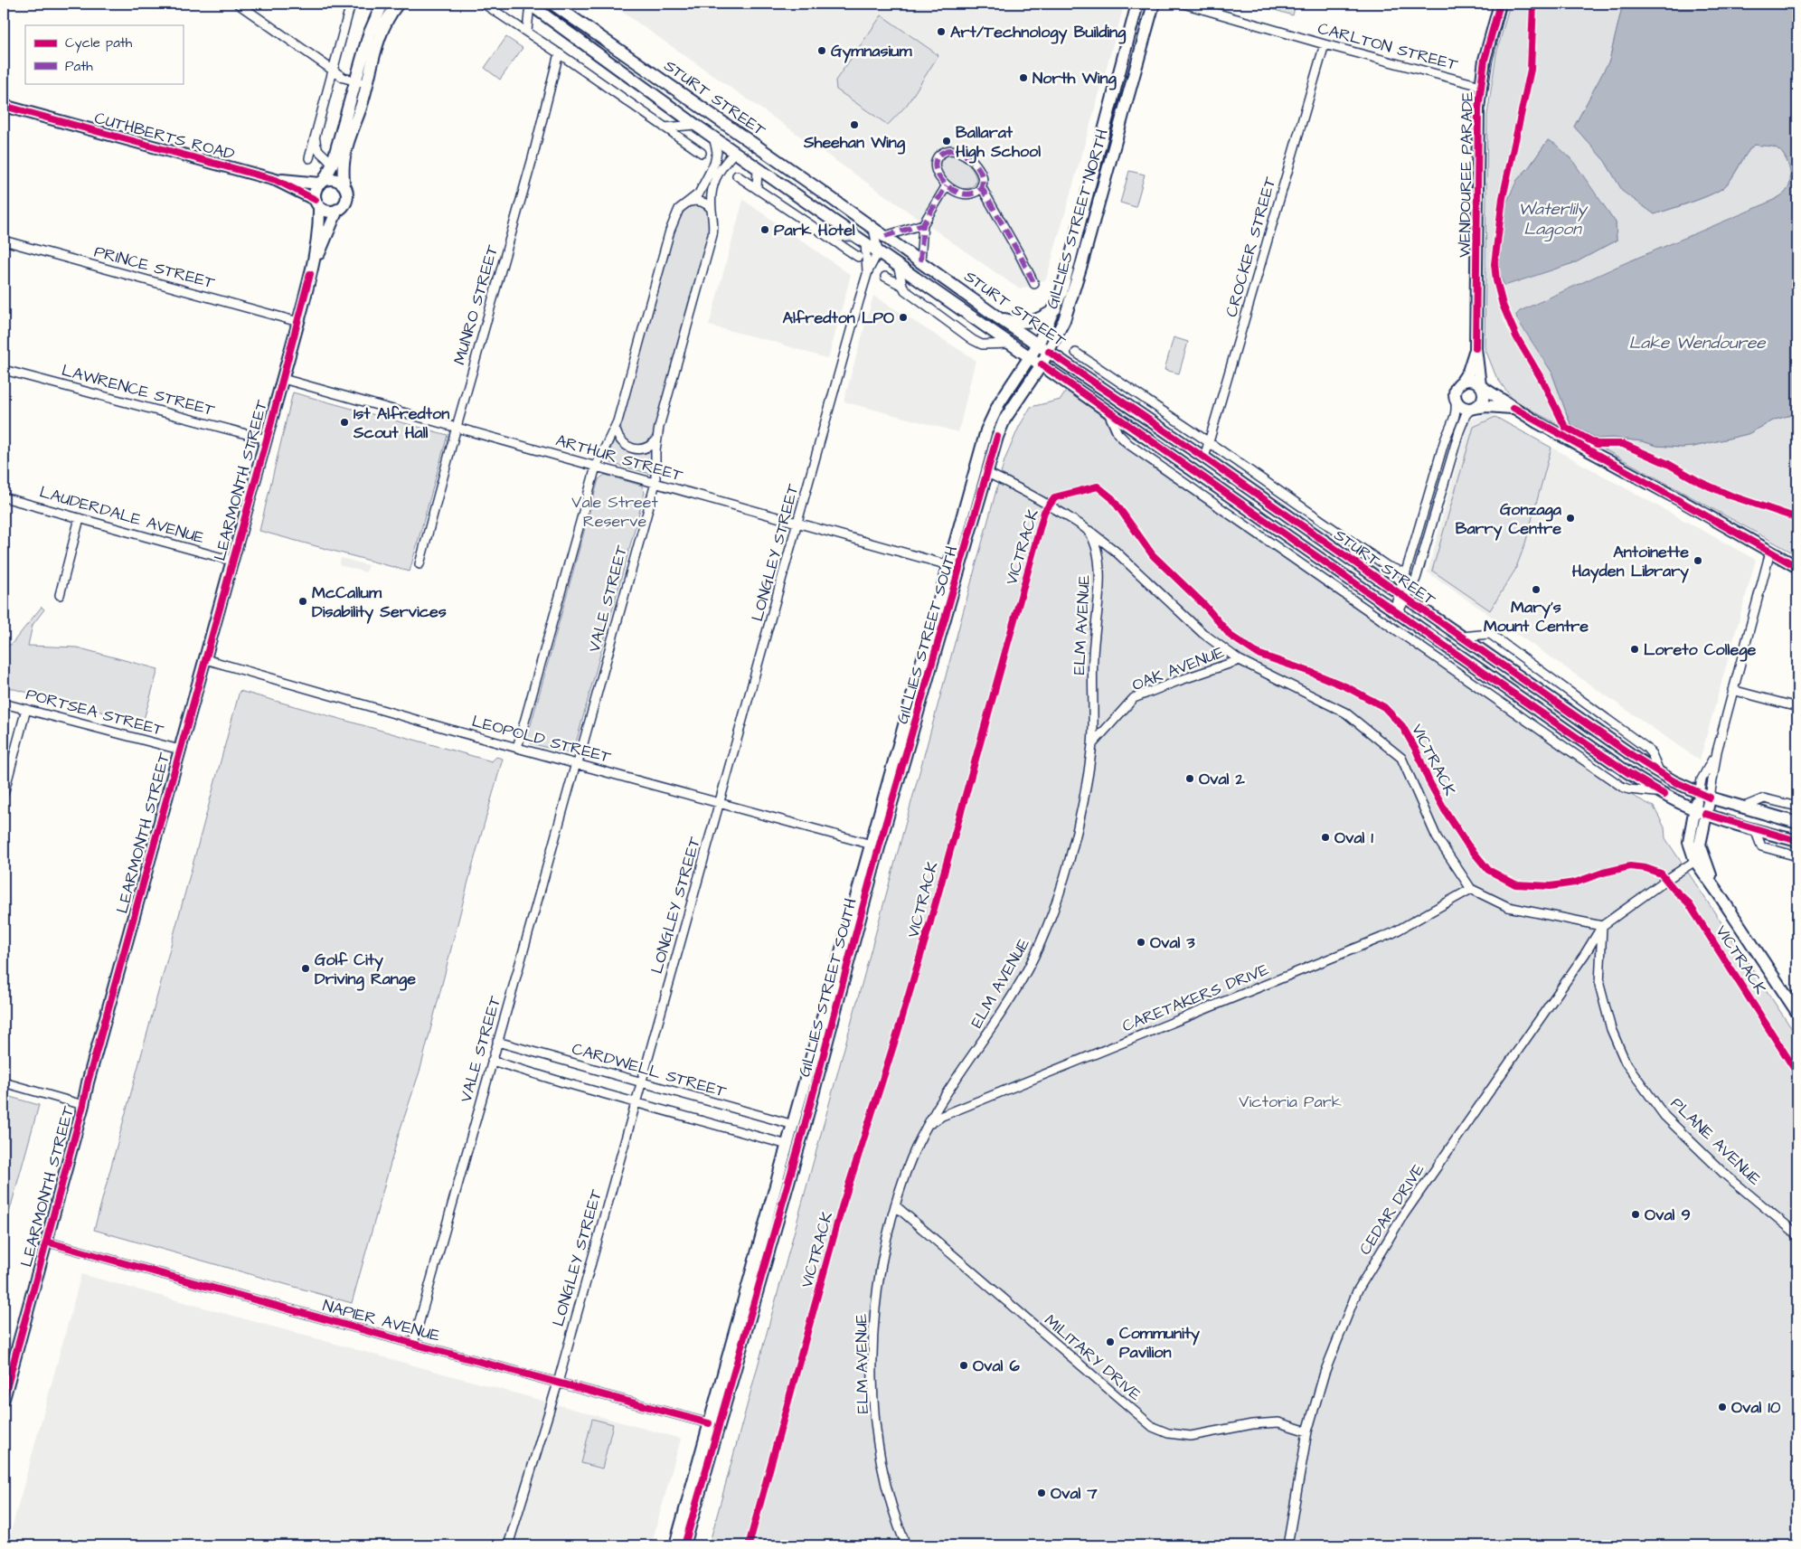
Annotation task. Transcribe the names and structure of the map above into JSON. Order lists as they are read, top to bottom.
{
  "streets": {
    "main road": [
      "STURT STREET",
      "CUTHBERTS ROAD",
      "WENDOUREE PARADE",
      "GILLIES STREET NORTH",
      "LEARMONTH STREET",
      "GILLIES STREET SOUTH"
    ],
    "street": [
      "CARLTON STREET",
      "CROCKER STREET",
      "PRINCE STREET",
      "MUNRO STREET",
      "LAWRENCE STREET",
      "ARTHUR STREET",
      "LAUDERDALE AVENUE",
      "LONGLEY STREET",
      "VALE STREET",
      "ELM AVENUE",
      "OAK AVENUE",
      "PORTSEA STREET",
      "LEOPOLD STREET",
      "CARETAKERS DRIVE",
      "CARDWELL STREET",
      "PLANE AVENUE",
      "CEDAR DRIVE",
      "NAPIER AVENUE",
      "MILITARY DRIVE"
    ],
    "cycle path": ["VICTRACK"]
  },
  "crossings": [
    ["CARLTON STREET", "WENDOUREE PARADE"],
    ["CARLTON STREET", "CROCKER STREET"],
    ["STURT STREET", "GILLIES STREET NORTH"],
    ["STURT STREET", "CROCKER STREET"],
    ["STURT STREET", "LONGLEY STREET"],
    ["STURT STREET", "VALE STREET"],
    ["STURT STREET", "GILLIES STREET SOUTH"],
    ["CUTHBERTS ROAD", "LEARMONTH STREET"],
    ["GILLIES STREET NORTH", "GILLIES STREET SOUTH"],
    ["PRINCE STREET", "LEARMONTH STREET"],
    ["MUNRO STREET", "ARTHUR STREET"],
    ["LAWRENCE STREET", "LEARMONTH STREET"],
    ["ARTHUR STREET", "LEARMONTH STREET"],
    ["ARTHUR STREET", "LONGLEY STREET"],
    ["ARTHUR STREET", "VALE STREET"],
    ["ARTHUR STREET", "GILLIES STREET SOUTH"],
    ["LEARMONTH STREET", "LAUDERDALE AVENUE"],
    ["LEARMONTH STREET", "PORTSEA STREET"],
    ["LEARMONTH STREET", "LEOPOLD STREET"],
    ["LEARMONTH STREET", "NAPIER AVENUE"],
    ["LONGLEY STREET", "LEOPOLD STREET"],
    ["LONGLEY STREET", "CARDWELL STREET"],
    ["LONGLEY STREET", "NAPIER AVENUE"],
    ["VALE STREET", "LEOPOLD STREET"],
    ["VALE STREET", "CARDWELL STREET"],
    ["VALE STREET", "NAPIER AVENUE"],
    ["ELM AVENUE", "OAK AVENUE"],
    ["ELM AVENUE", "CARETAKERS DRIVE"],
    ["ELM AVENUE", "MILITARY DRIVE"],
    ["GILLIES STREET SOUTH", "LEOPOLD STREET"],
    ["GILLIES STREET SOUTH", "CARDWELL STREET"],
    ["GILLIES STREET SOUTH", "NAPIER AVENUE"],
    ["OAK AVENUE", "CARETAKERS DRIVE"],
    ["PLANE AVENUE", "CEDAR DRIVE"],
    ["CEDAR DRIVE", "MILITARY DRIVE"]
  ],
  "water": ["Waterlily Lagoon", "Lake Wendouree"],
  "parks": ["Vale Street Reserve", "Victoria Park"],
  "places": [
    "Art/Technology Building",
    "Gymnasium",
    "North Wing",
    "Sheehan Wing",
    "Ballarat High School",
    "Park Hotel",
    "Alfredton LPO",
    "1st Alfredton Scout Hall",
    "Gonzaga Barry Centre",
    "Antoinette Hayden Library",
    "Mary's Mount Centre",
    "McCallum Disability Services",
    "Loreto College",
    "Oval 2",
    "Oval 1",
    "Oval 3",
    "Golf City Driving Range",
    "Oval 9",
    "Community Pavilion",
    "Oval 6",
    "Oval 10",
    "Oval 7"
  ],
  "legend": ["Cycle path", "Path"]
}
